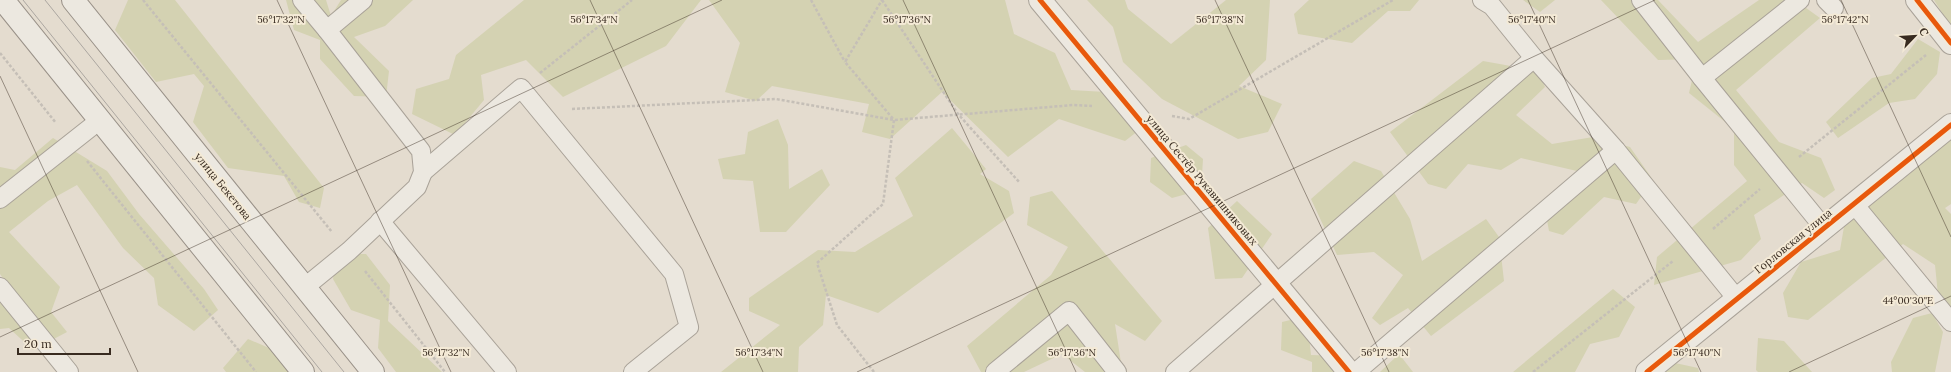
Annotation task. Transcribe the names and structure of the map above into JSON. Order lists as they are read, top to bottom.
{
  "streets": {
    "main road": ["улица Сестёр Рукавишниковых", "улица Бекетова", "Горловская улица"]
  },
  "scale_bar": "20 m",
  "north": "top right",
  "coordinates": [
    "56°17'32\"N",
    "56°17'34\"N",
    "56°17'36\"N",
    "56°17'42\"N",
    "56°17'38\"N",
    "56°17'40\"N",
    "44°00'30\"E"
  ]
}
